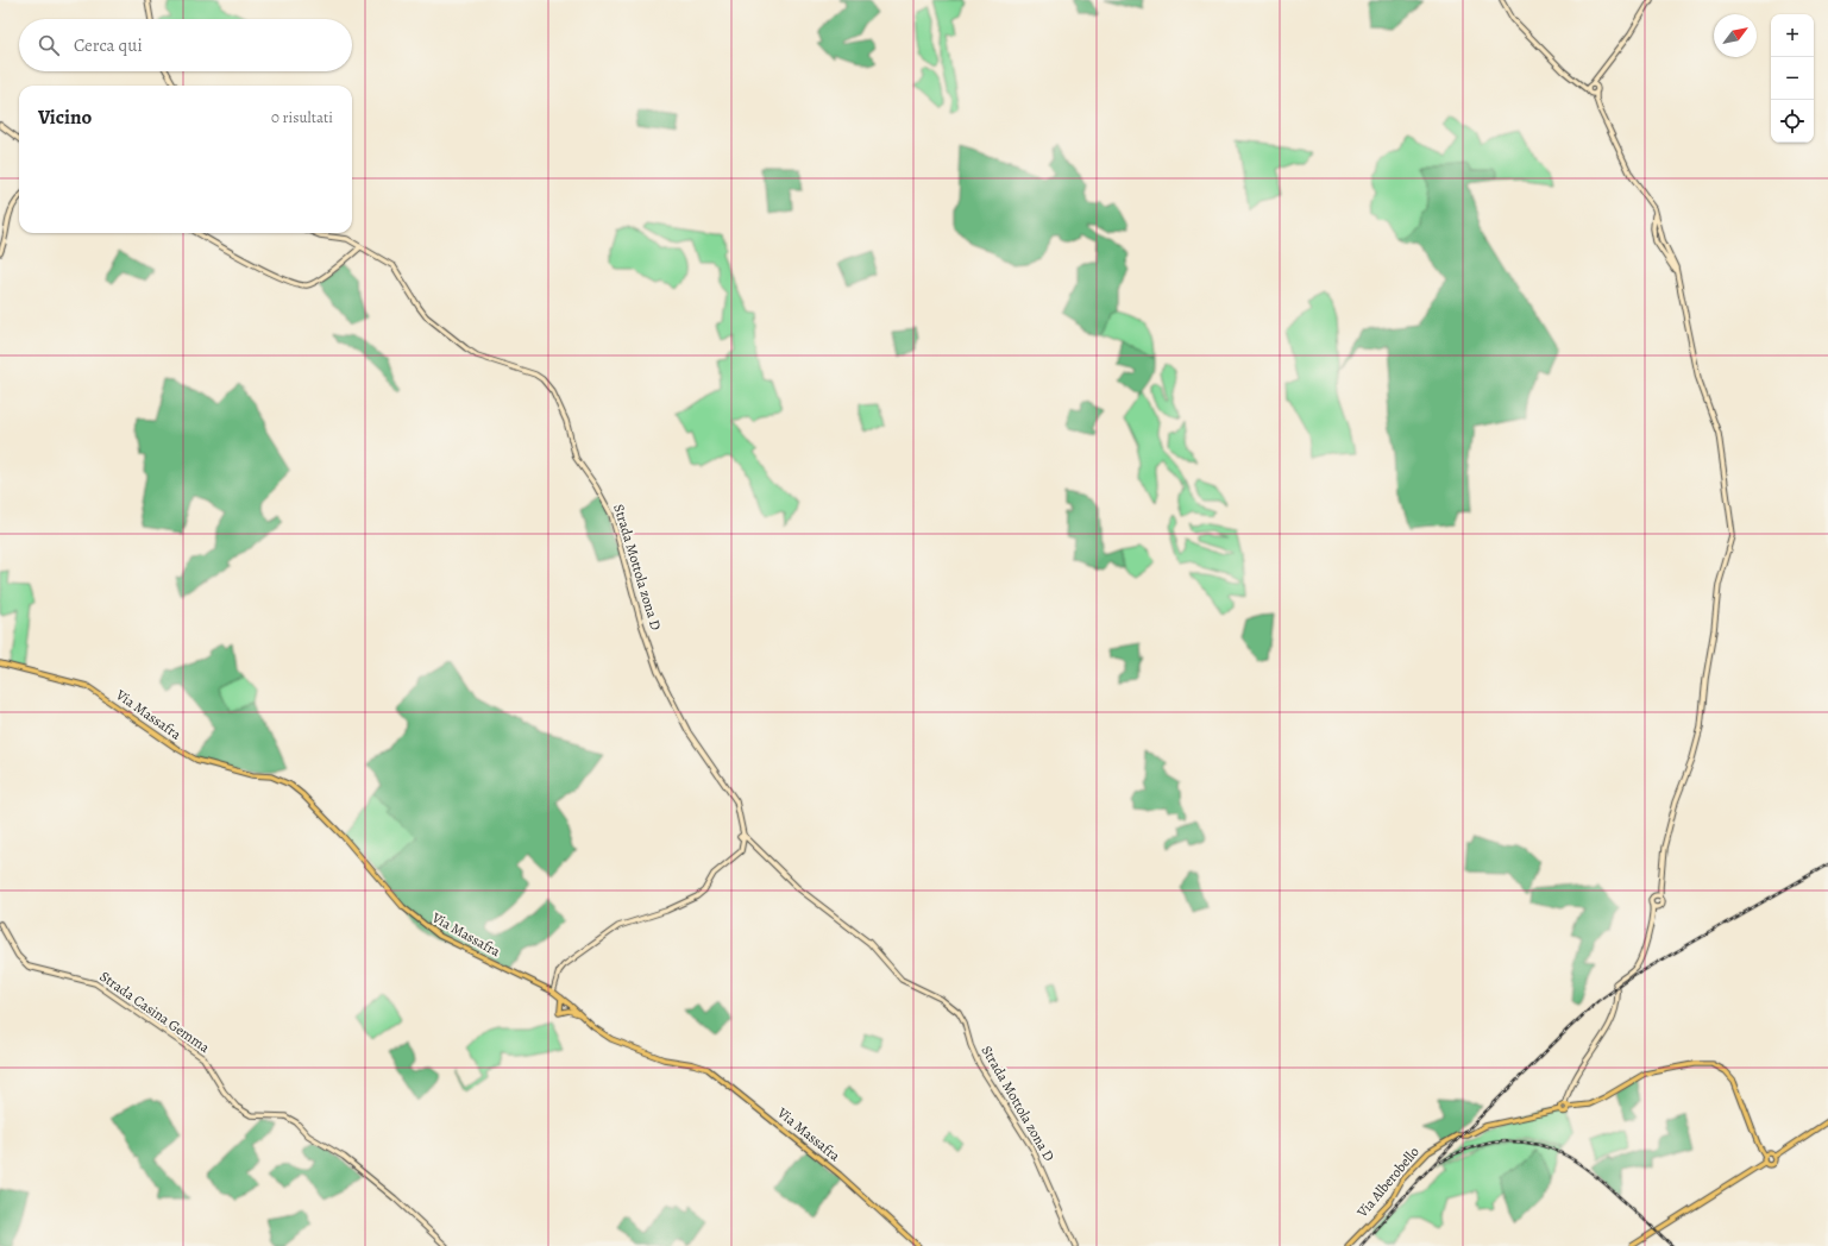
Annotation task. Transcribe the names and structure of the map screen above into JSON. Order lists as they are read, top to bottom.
{
  "streets": {
    "main road": ["Via Massafra", "Via Alberobello"],
    "street": ["Strada Mottola zona D", "Strada Casina Gemma"]
  },
  "north": "top right",
  "page": {
    "map_buttons": ["+", "−"],
    "search": "Cerca qui",
    "heading": ["Vicino", "0 risultati"]
  }
}
